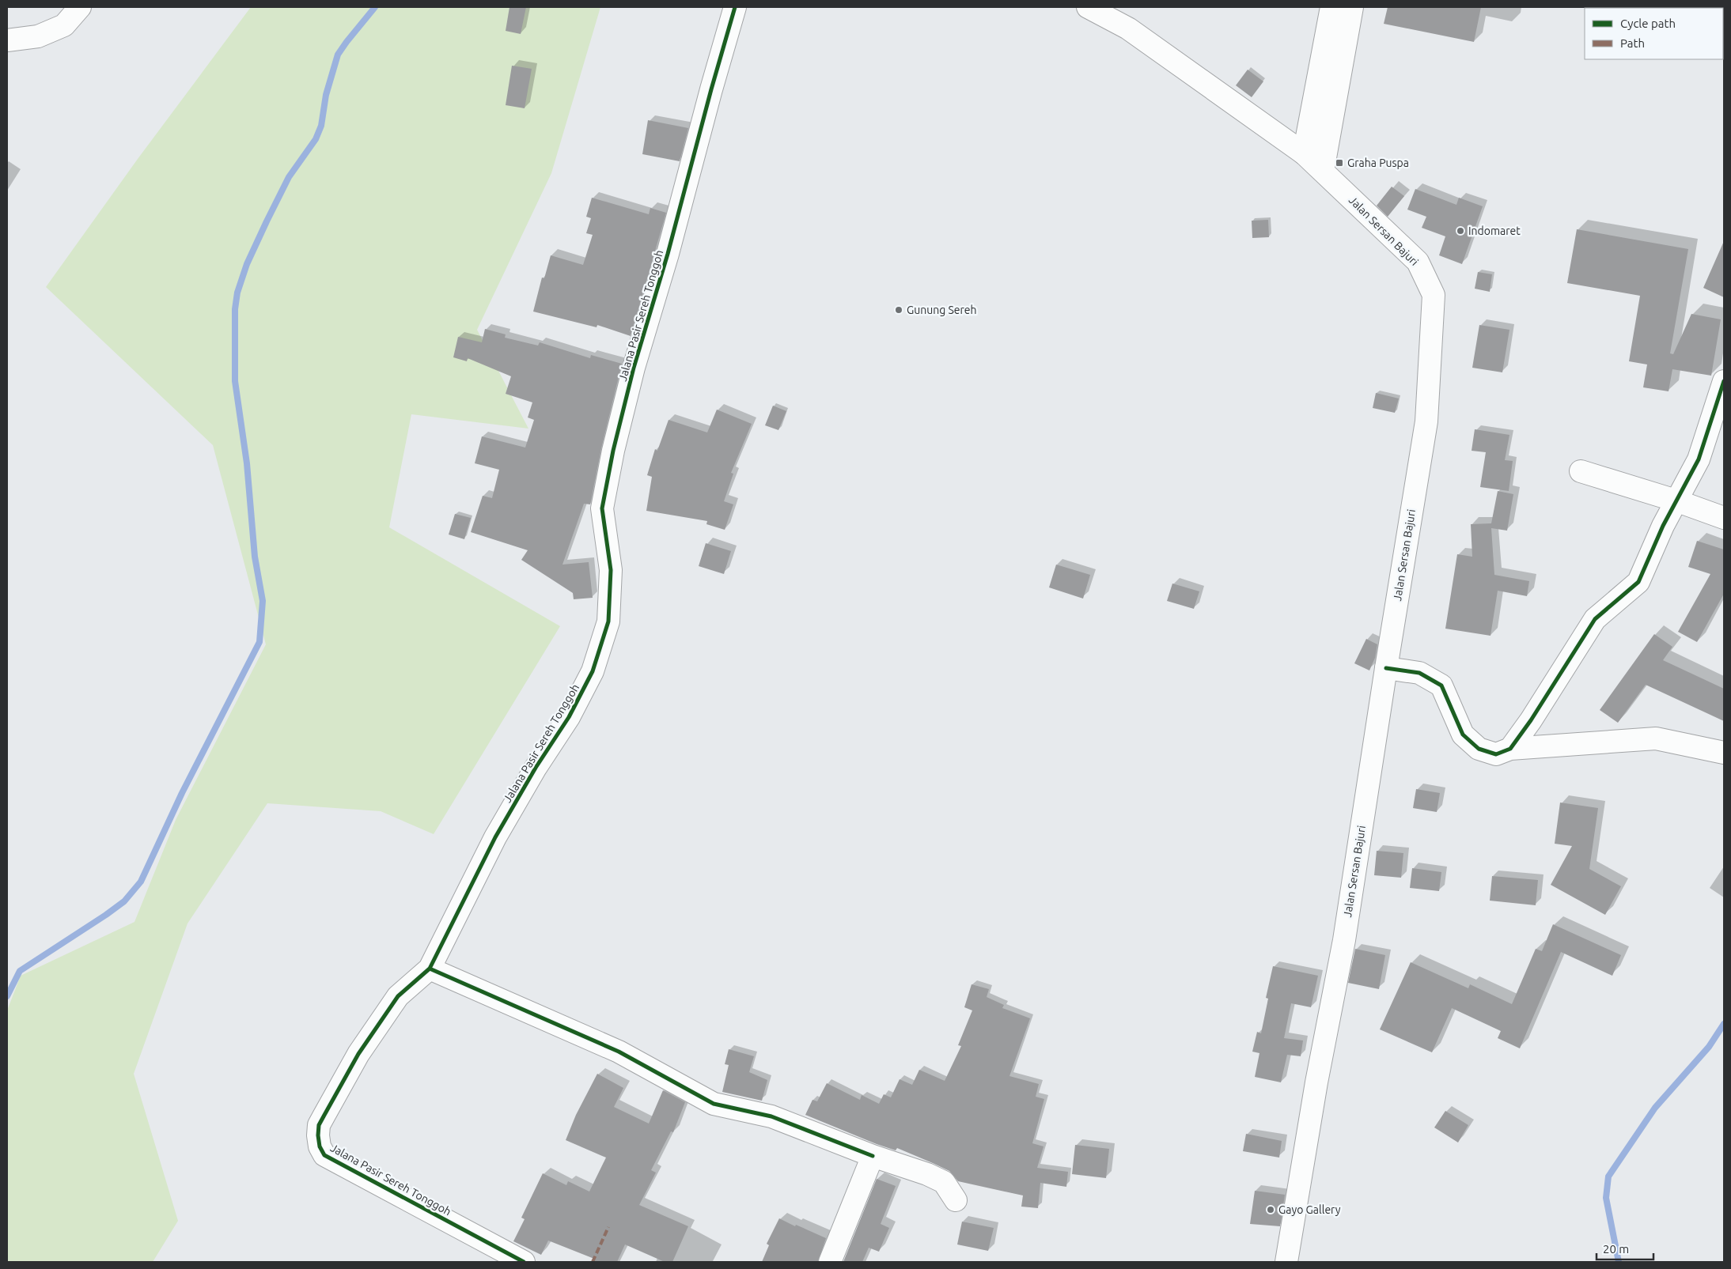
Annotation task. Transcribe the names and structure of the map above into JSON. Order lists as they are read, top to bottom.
{
  "streets": {
    "street": ["Jalan Sersan Bajuri", "Jalana Pasir Sereh Tonggoh"]
  },
  "places": {
    "transit": ["Graha Puspa"],
    "other": ["Indomaret", "Gunung Sereh", "Gayo Gallery"]
  },
  "legend": ["Cycle path", "Path"],
  "scale_bar": "20 m"
}
